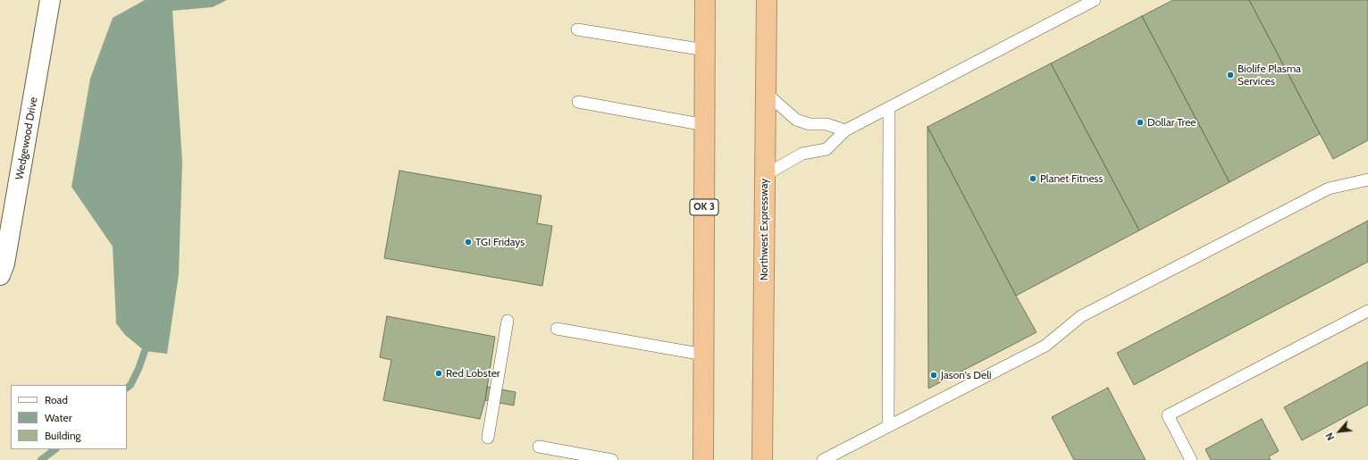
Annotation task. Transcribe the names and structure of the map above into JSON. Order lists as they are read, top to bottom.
{
  "streets": {
    "highway": ["OK 3", "Northwest Expressway"],
    "street": ["Wedgewood Drive"]
  },
  "places": [
    "Biolife Plasma Services",
    "Dollar Tree",
    "Planet Fitness",
    "TGI Fridays",
    "Red Lobster",
    "Jason's Deli"
  ],
  "legend": ["Road", "Water", "Building"],
  "north": "bottom left"
}
